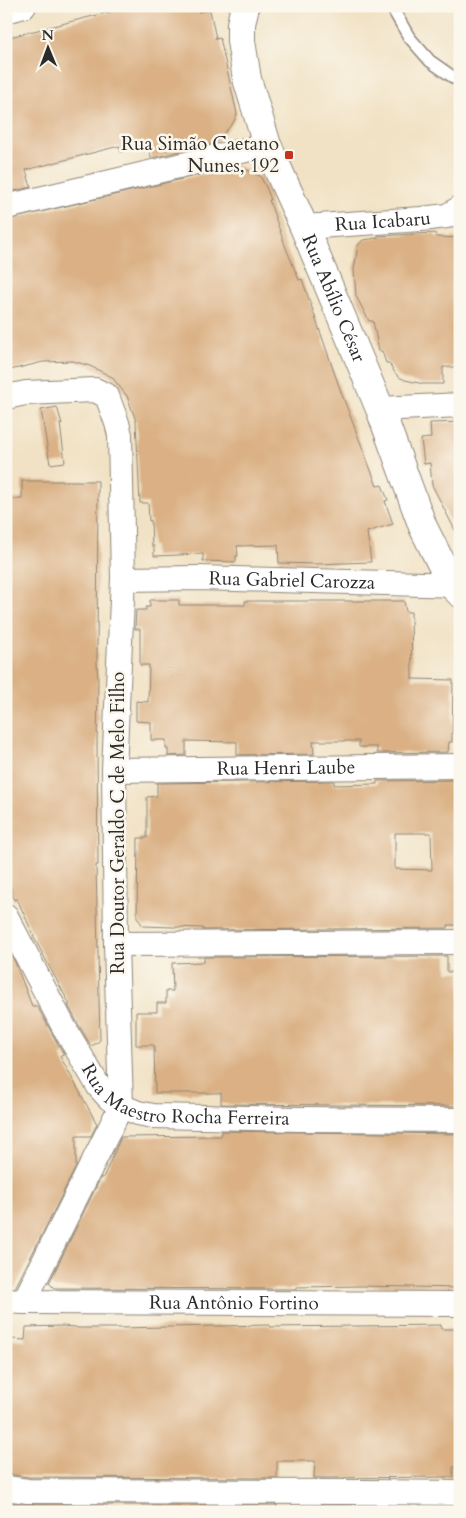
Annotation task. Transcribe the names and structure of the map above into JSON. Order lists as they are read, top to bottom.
{
  "streets": {
    "main road": ["Rua Abílio César"],
    "street": [
      "Rua Icabaru",
      "Rua Gabriel Carozza",
      "Rua Henri Laube",
      "Rua Doutor Geraldo C de Melo Filho",
      "Rua Maestro Rocha Ferreira",
      "Rua Antônio Fortino"
    ]
  },
  "crossings": [
    ["Rua Icabaru", "Rua Abílio César"],
    ["Rua Abílio César", "Rua Gabriel Carozza"],
    ["Rua Gabriel Carozza", "Rua Doutor Geraldo C de Melo Filho"],
    ["Rua Henri Laube", "Rua Doutor Geraldo C de Melo Filho"],
    ["Rua Doutor Geraldo C de Melo Filho", "Rua Maestro Rocha Ferreira"],
    ["Rua Doutor Geraldo C de Melo Filho", "Rua Antônio Fortino"]
  ],
  "places": {
    "transit": ["Rua Simão Caetano Nunes, 192"]
  },
  "north": "top"
}
